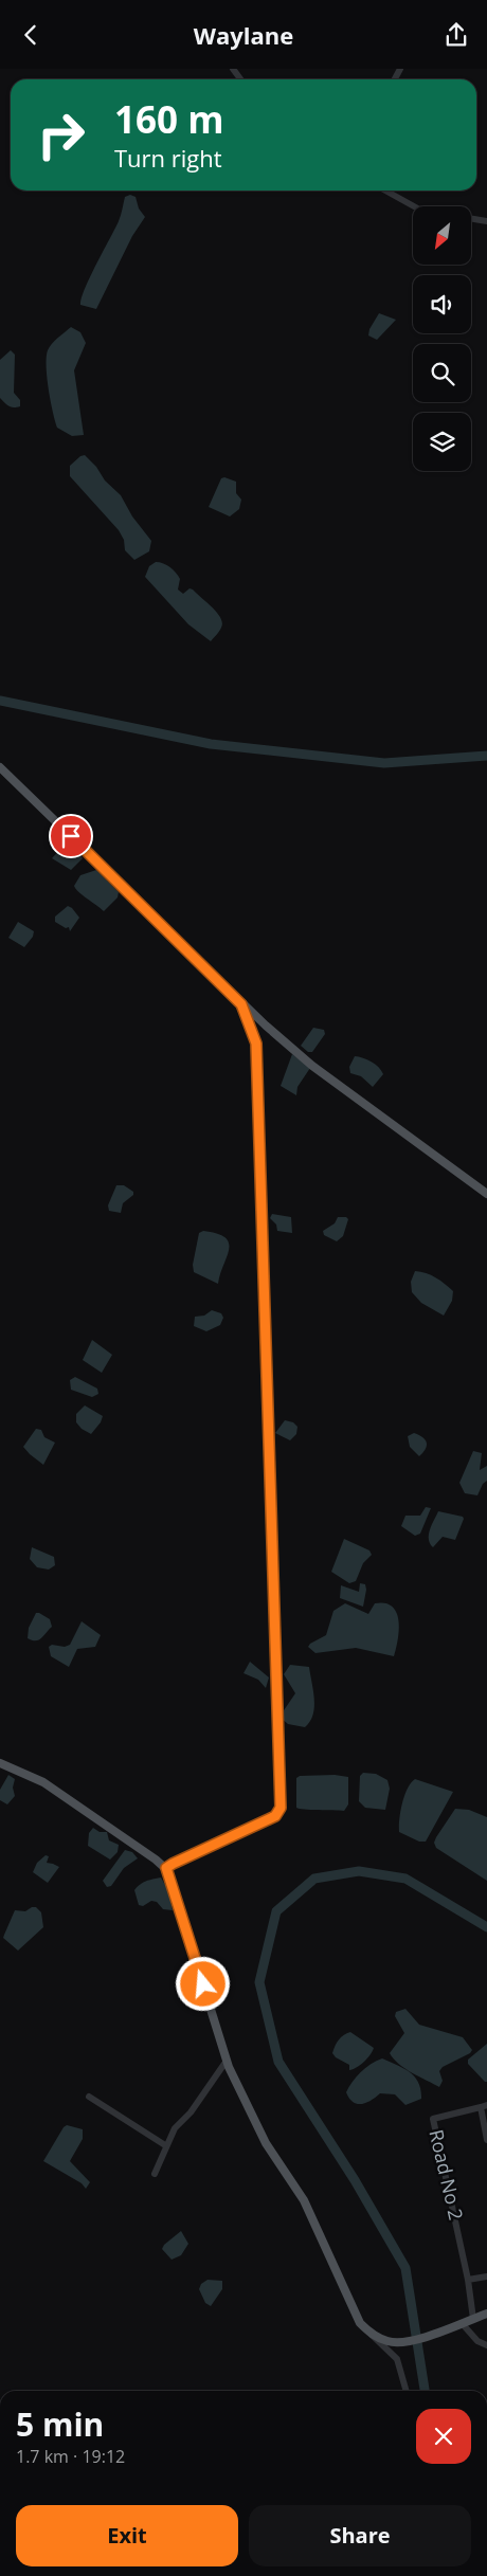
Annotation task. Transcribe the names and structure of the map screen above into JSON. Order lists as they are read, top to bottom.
{
  "streets": {
    "street": ["Road No 2"]
  },
  "north": "bottom left",
  "page": {
    "header": "Waylane",
    "turn": ["160 m", "Turn right"],
    "heading": ["5 min", "1.7 km · 19:12"],
    "buttons": ["Exit", "Share"]
  }
}
